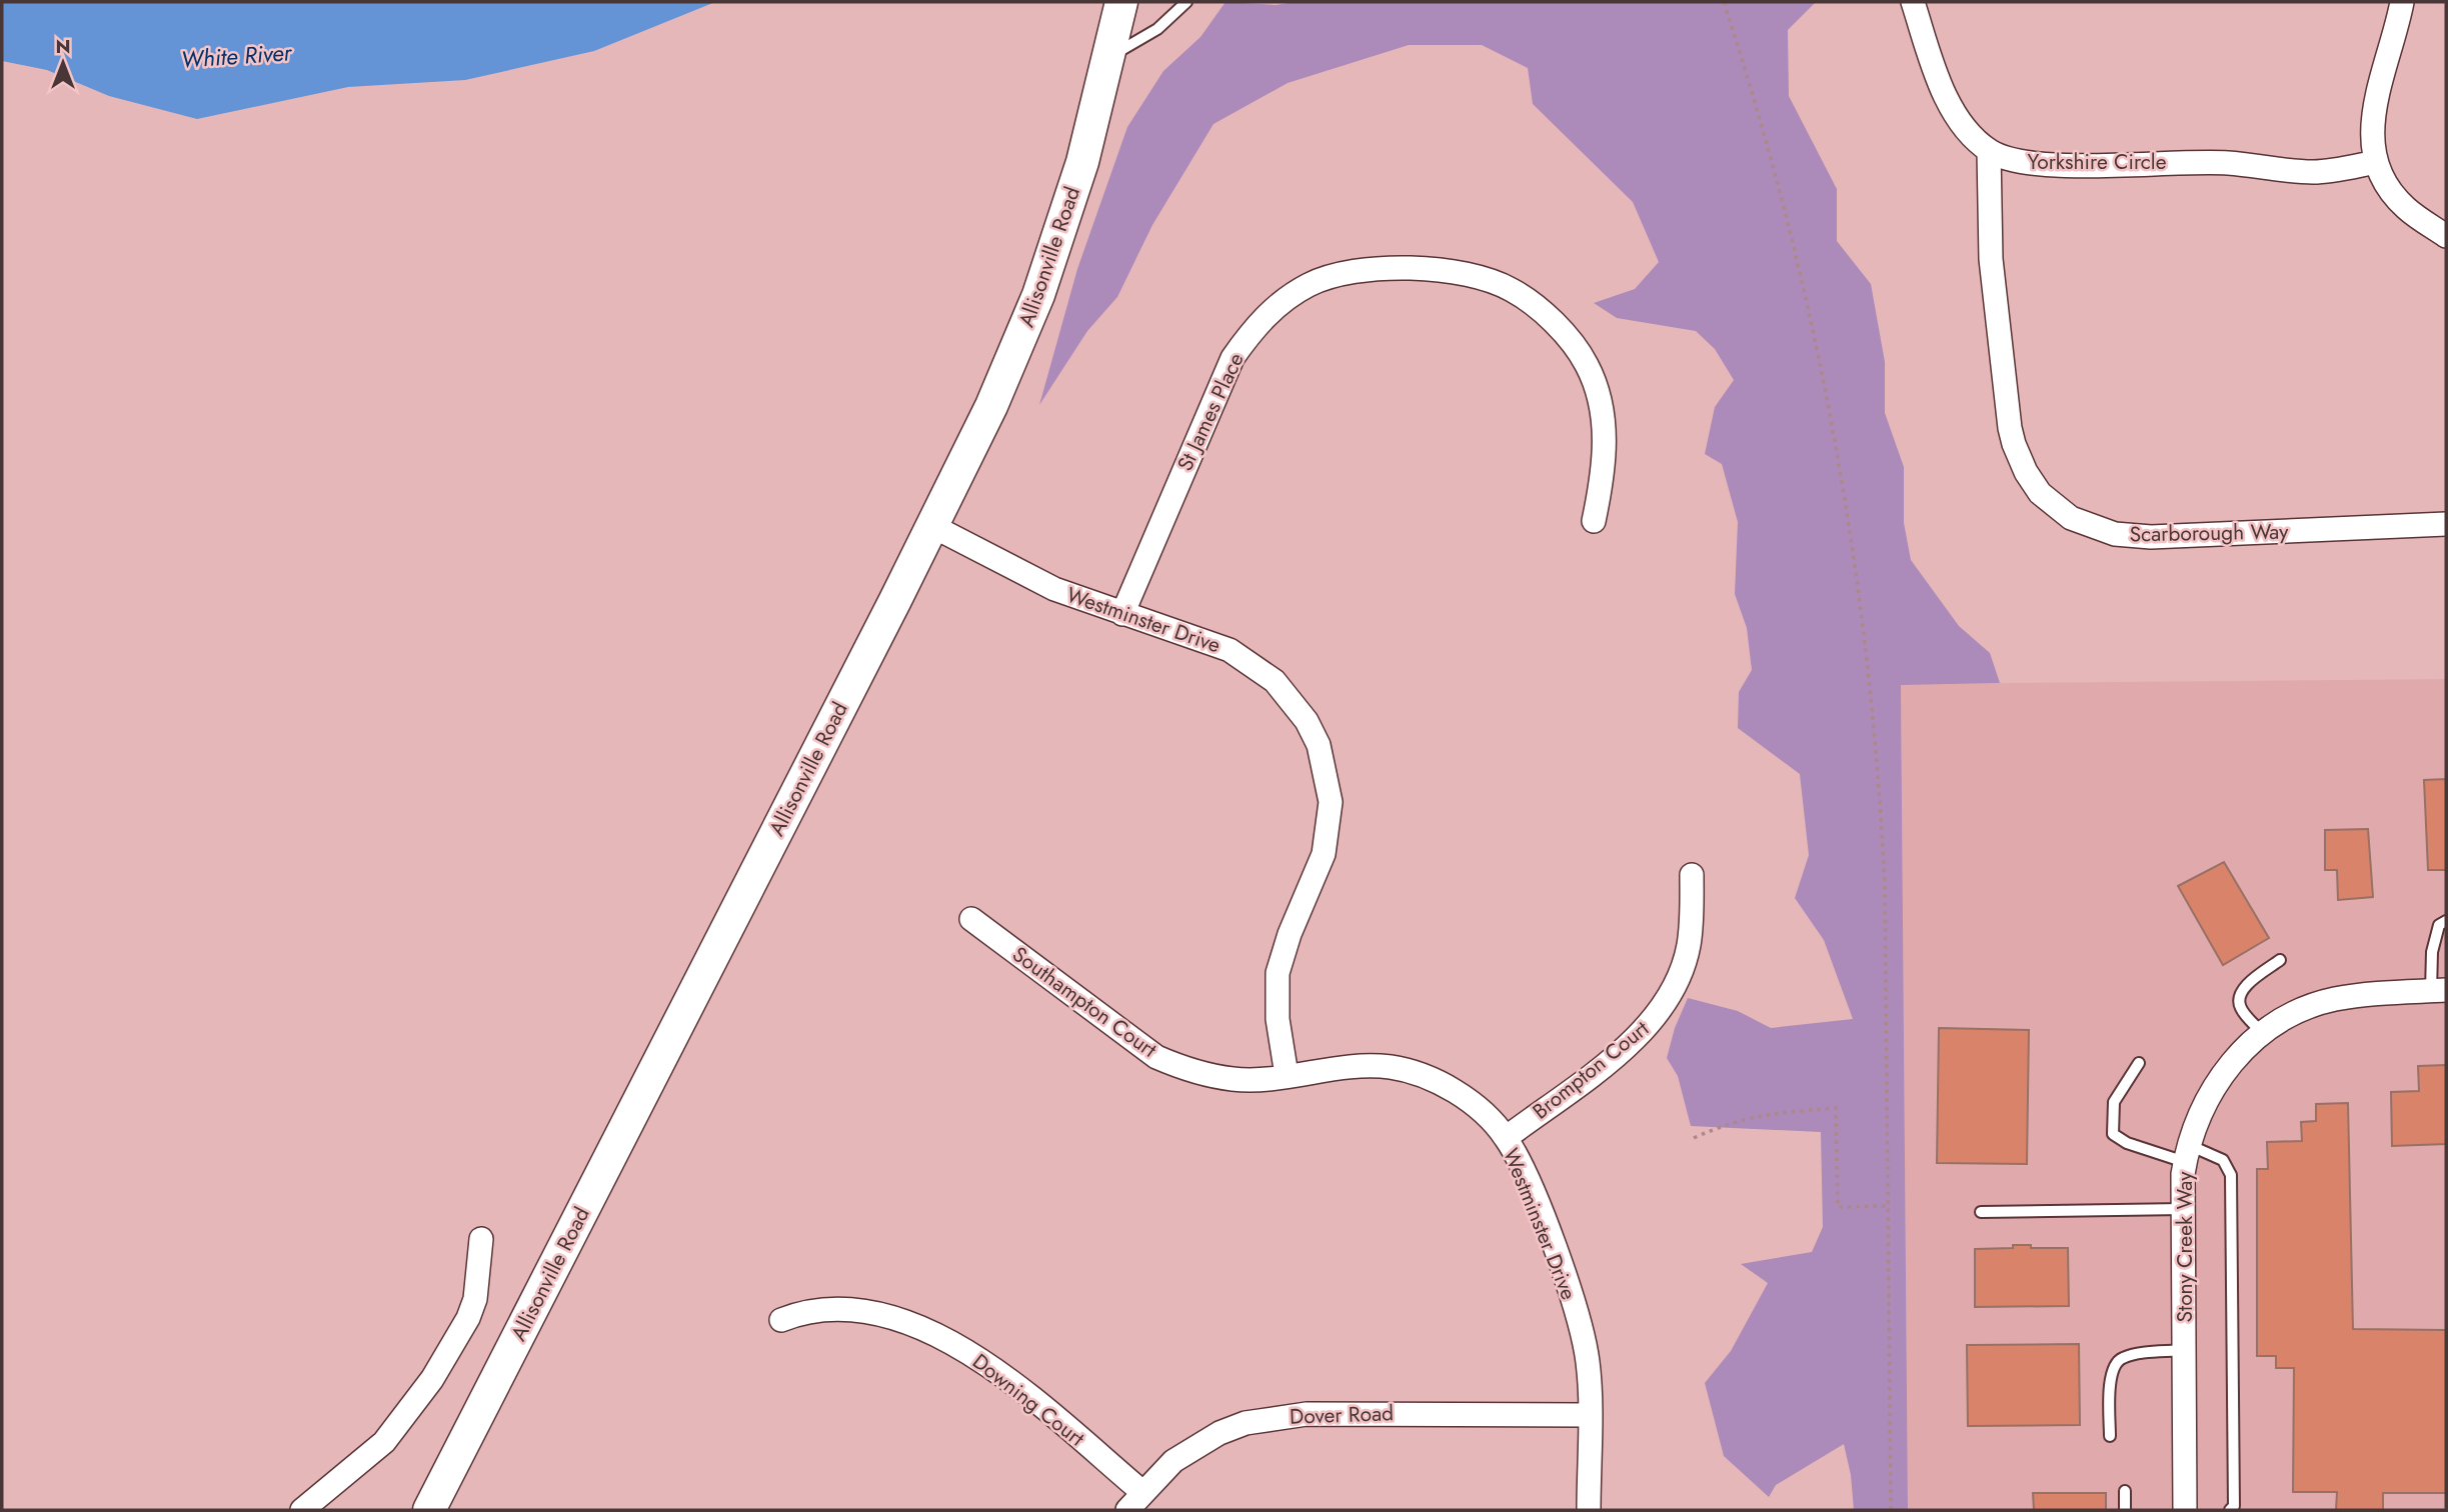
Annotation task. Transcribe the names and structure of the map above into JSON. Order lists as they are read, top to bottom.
{
  "streets": {
    "main road": ["Allisonville Road"],
    "street": [
      "Yorkshire Circle",
      "St James Place",
      "Scarborough Way",
      "Westminster Drive",
      "Southampton Court",
      "Brompton Court",
      "Stony Creek Way",
      "Downing Court",
      "Dover Road"
    ]
  },
  "crossings": [
    ["Yorkshire Circle", "Scarborough Way"],
    ["Allisonville Road", "Westminster Drive"],
    ["St James Place", "Westminster Drive"],
    ["Westminster Drive", "Southampton Court"],
    ["Westminster Drive", "Brompton Court"],
    ["Westminster Drive", "Dover Road"],
    ["Downing Court", "Dover Road"]
  ],
  "water": ["White River"],
  "north": "top"
}
